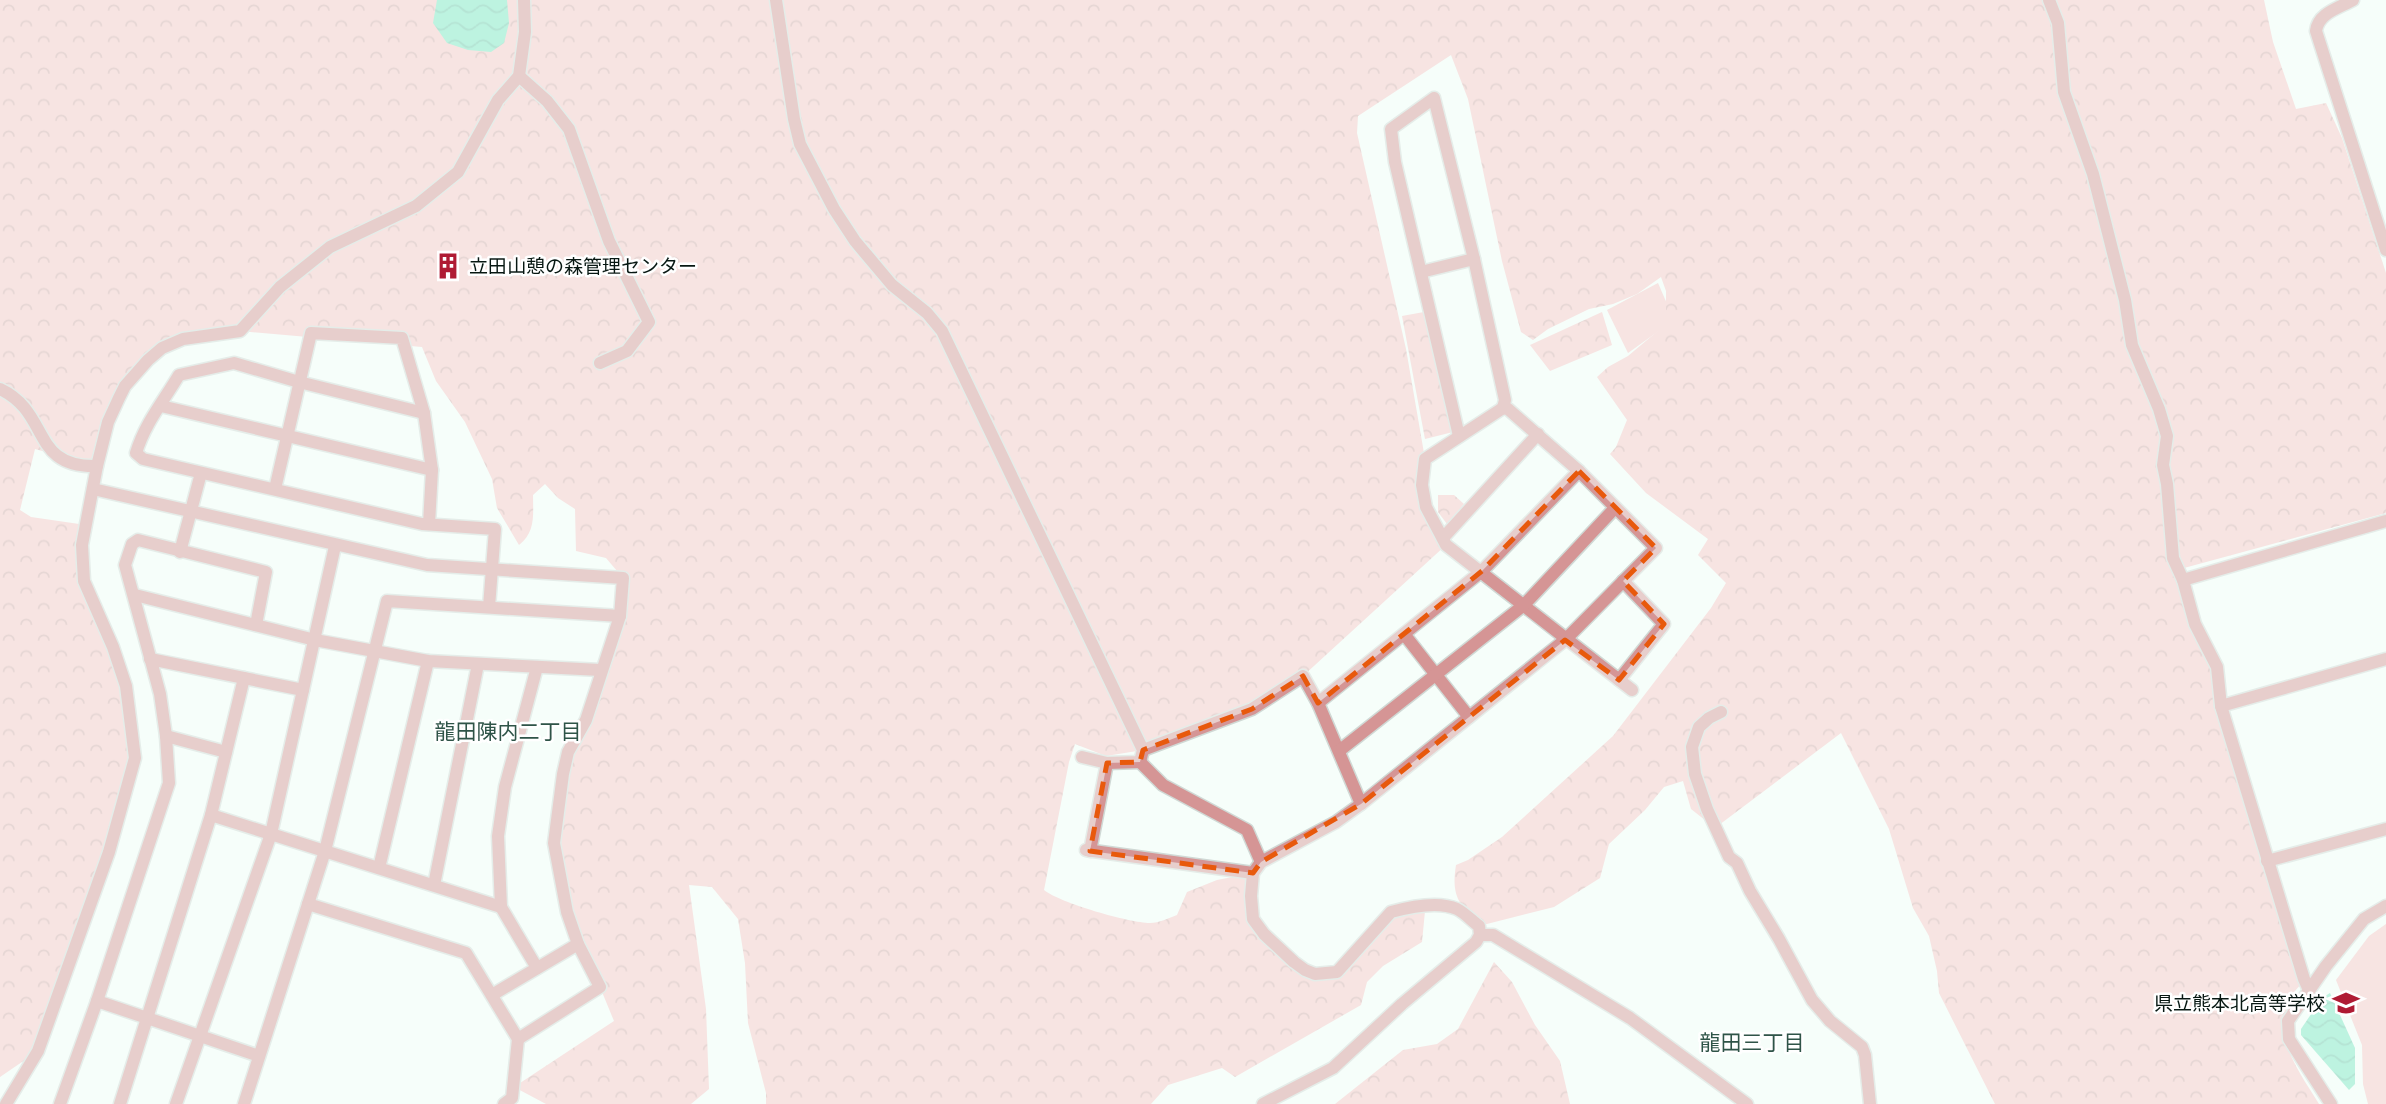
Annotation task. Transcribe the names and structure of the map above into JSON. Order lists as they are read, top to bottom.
{
  "districts": ["龍田陳内二丁目", "龍田三丁目"],
  "places": {
    "building": ["立田山憩の森管理センター"],
    "school or university": ["県立熊本北高等学校"]
  }
}
